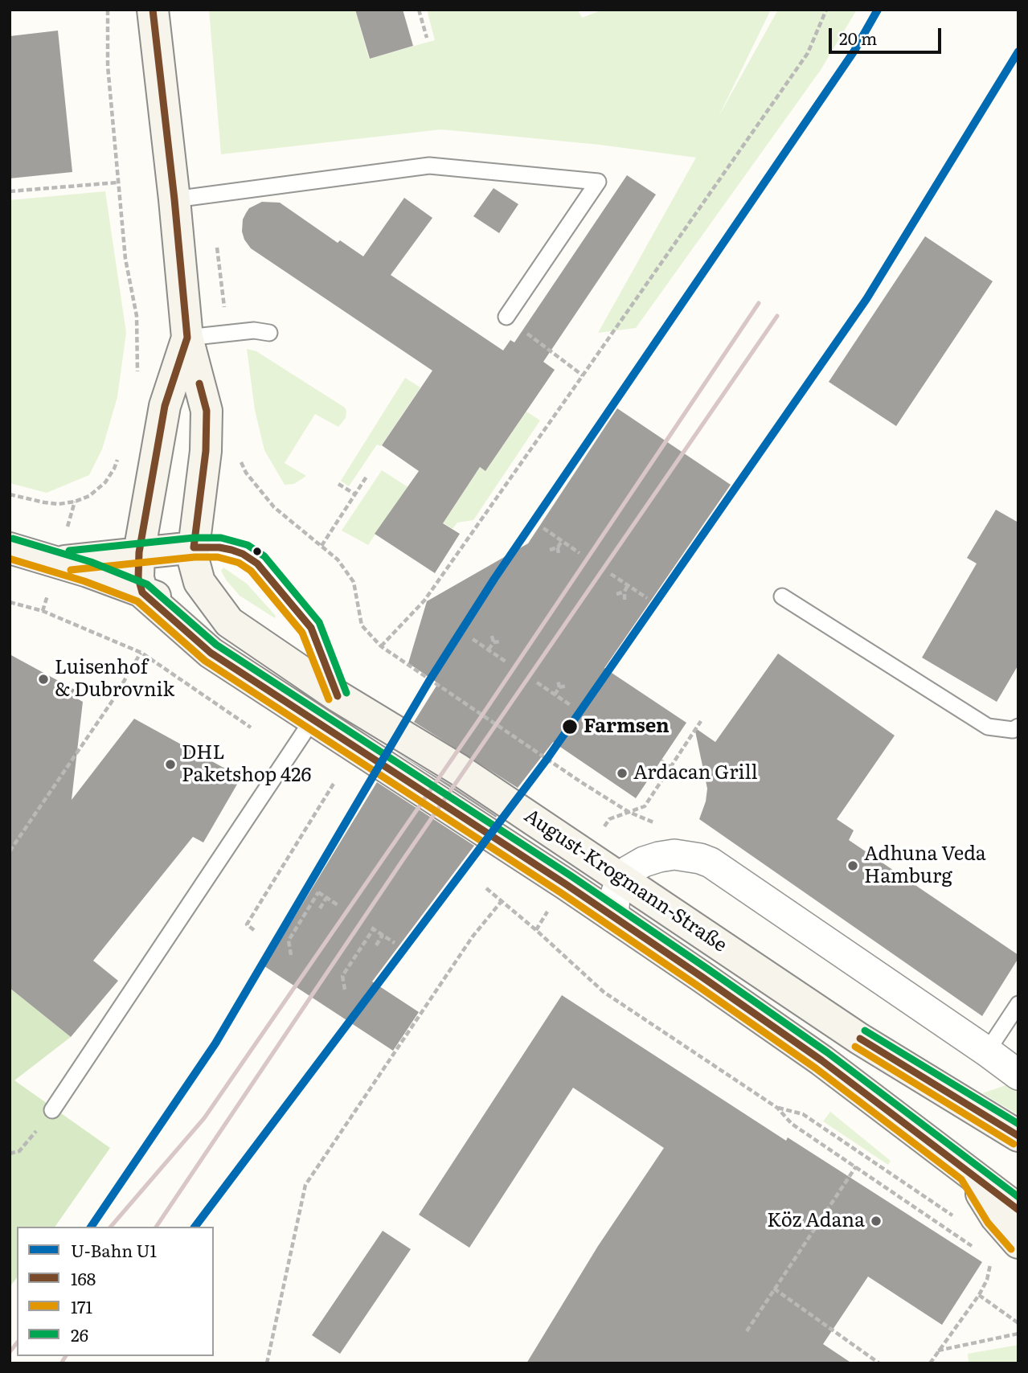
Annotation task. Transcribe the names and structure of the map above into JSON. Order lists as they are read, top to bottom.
{
  "streets": {
    "main road": ["August-Krogmann-Straße"]
  },
  "places": [
    "Luisenhof & Dubrovnik",
    "Farmsen",
    "DHL Paketshop 426",
    "Ardacan Grill",
    "Adhuna Veda Hamburg",
    "Köz Adana"
  ],
  "lines": [
    "metro line U1",
    "transit line 168",
    "transit line 26",
    "transit line 171"
  ],
  "legend": [
    "U-Bahn U1",
    "168",
    "171",
    "26"
  ],
  "scale_bar": "20 m"
}
